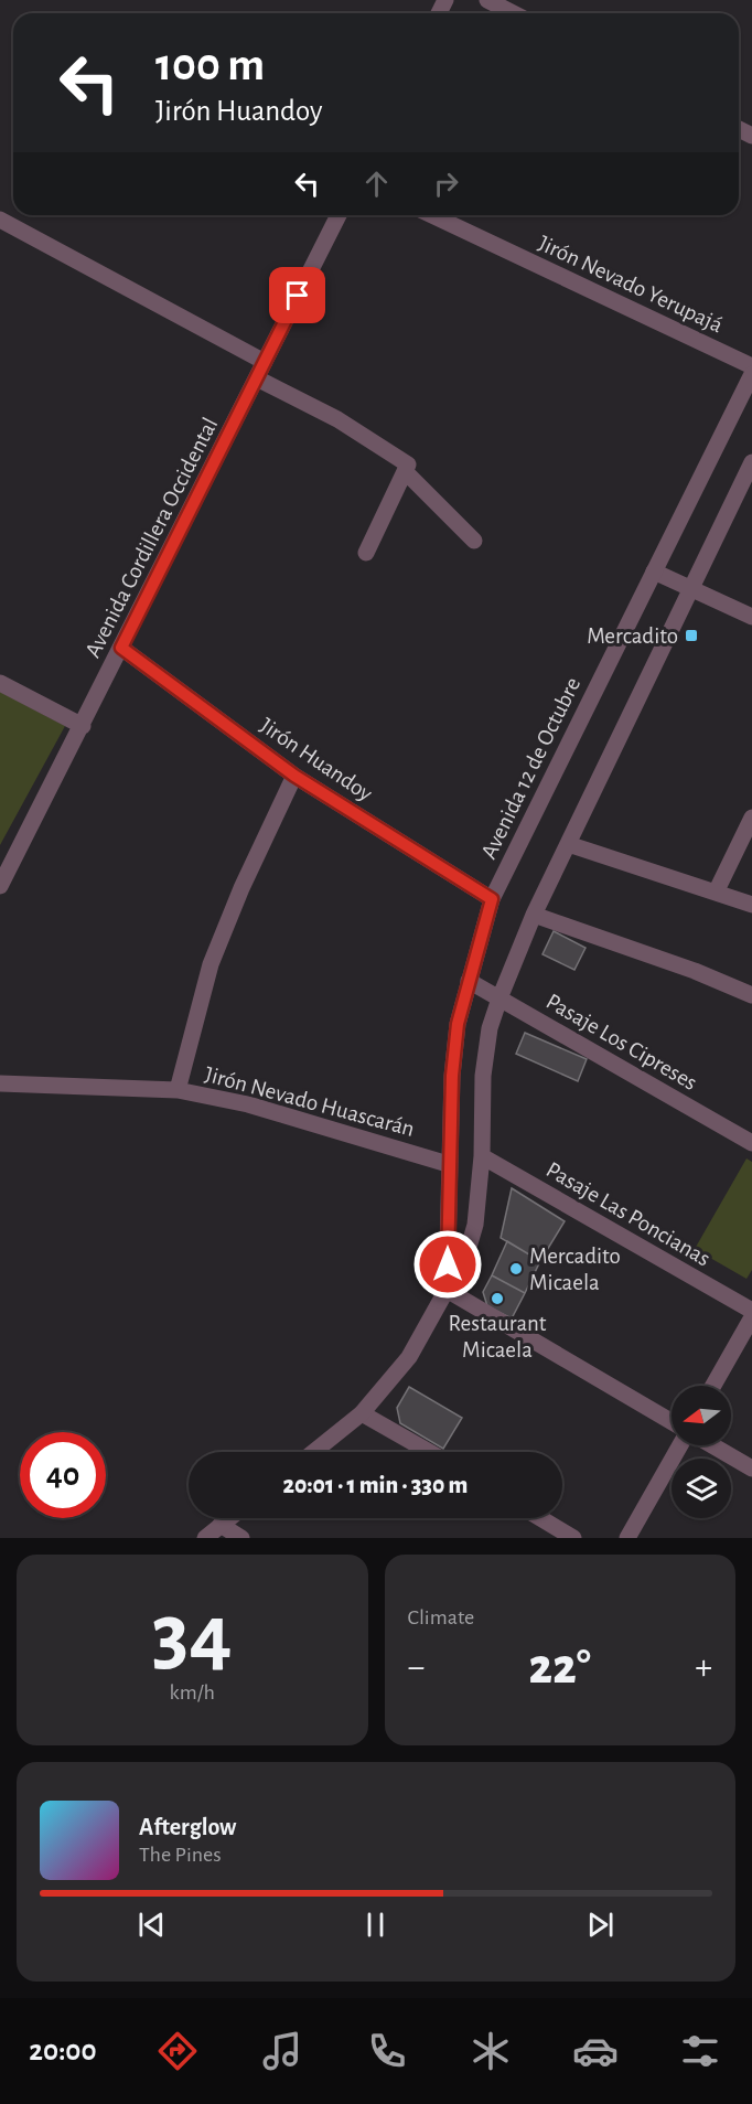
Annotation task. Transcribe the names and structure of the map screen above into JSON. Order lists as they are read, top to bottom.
{
  "streets": {
    "street": [
      "Jirón Nevado Yerupajá",
      "Avenida Cordillera Occidental",
      "Jirón Huandoy",
      "Avenida 12 de Octubre",
      "Pasaje Los Cipreses",
      "Jirón Nevado Huascarán",
      "Pasaje Las Poncianas"
    ]
  },
  "crossings": [
    ["Avenida Cordillera Occidental", "Jirón Huandoy"],
    ["Jirón Huandoy", "Avenida 12 de Octubre"],
    ["Avenida 12 de Octubre", "Pasaje Los Cipreses"],
    ["Avenida 12 de Octubre", "Jirón Nevado Huascarán"],
    ["Avenida 12 de Octubre", "Pasaje Las Poncianas"]
  ],
  "places": {
    "transit": ["Mercadito"],
    "other": ["Mercadito Micaela", "Restaurant Micaela"]
  },
  "north": "left",
  "page": {
    "turn": ["100 m", "Jirón Huandoy"],
    "limit": "40",
    "trip": "20:01 · 1 min · 330 m",
    "tile": [
      ["34", "km/h"],
      "Climate"
    ],
    "heat": ["−", "22°", "+"],
    "song": ["Afterglow", "The Pines"],
    "tabs": "20:00"
  }
}
